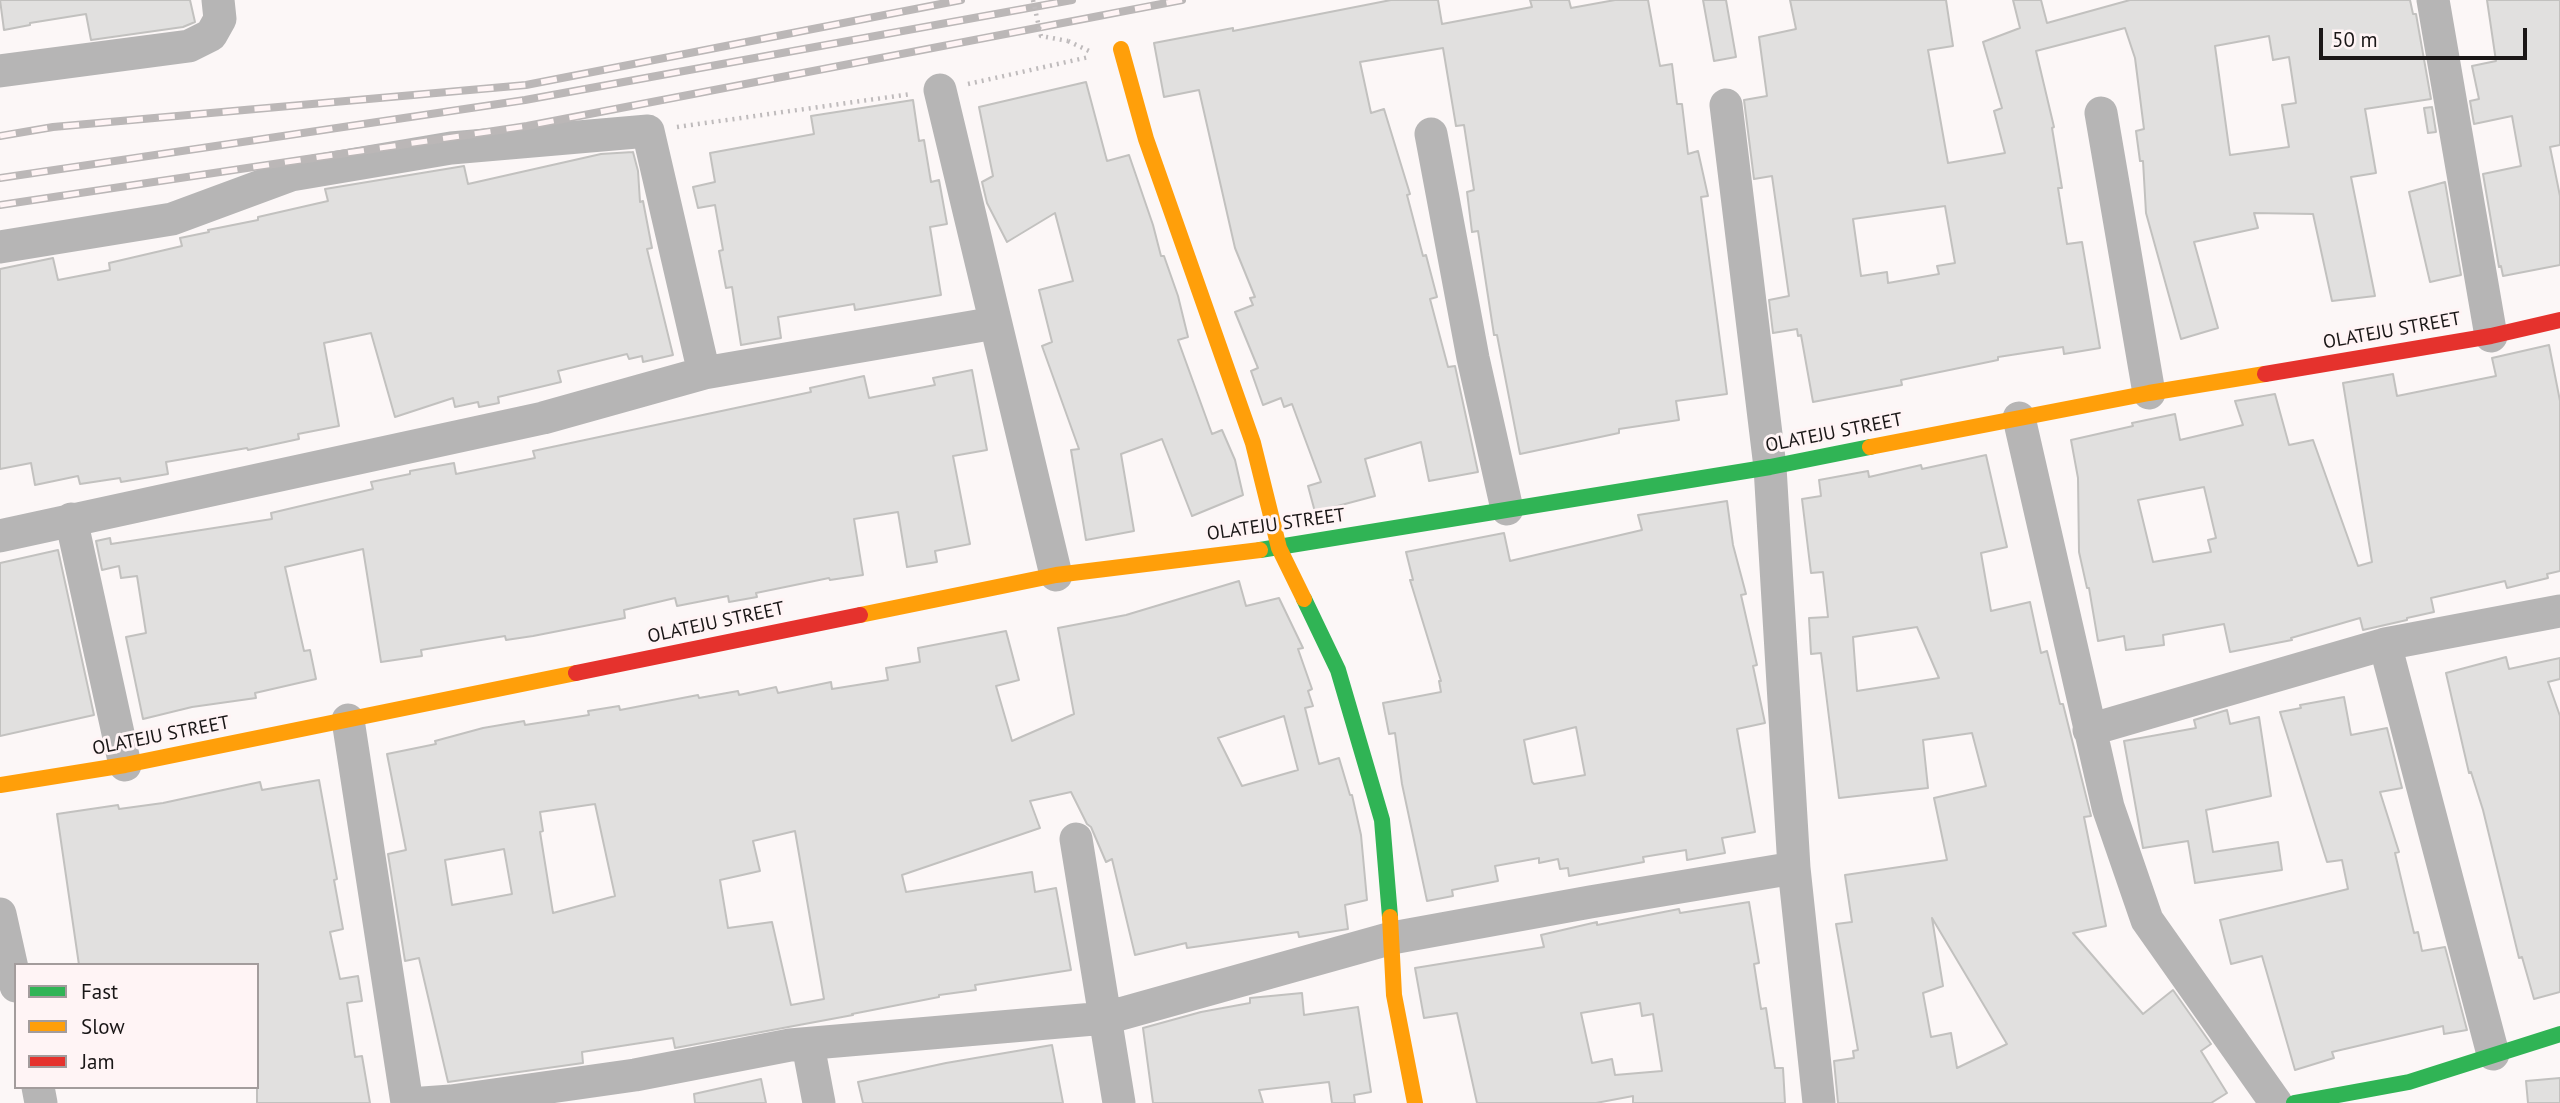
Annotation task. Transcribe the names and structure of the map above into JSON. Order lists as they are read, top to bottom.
{
  "streets": {
    "street": ["OLATEJU STREET"]
  },
  "legend": ["Fast", "Slow", "Jam"],
  "scale_bar": "50 m"
}
